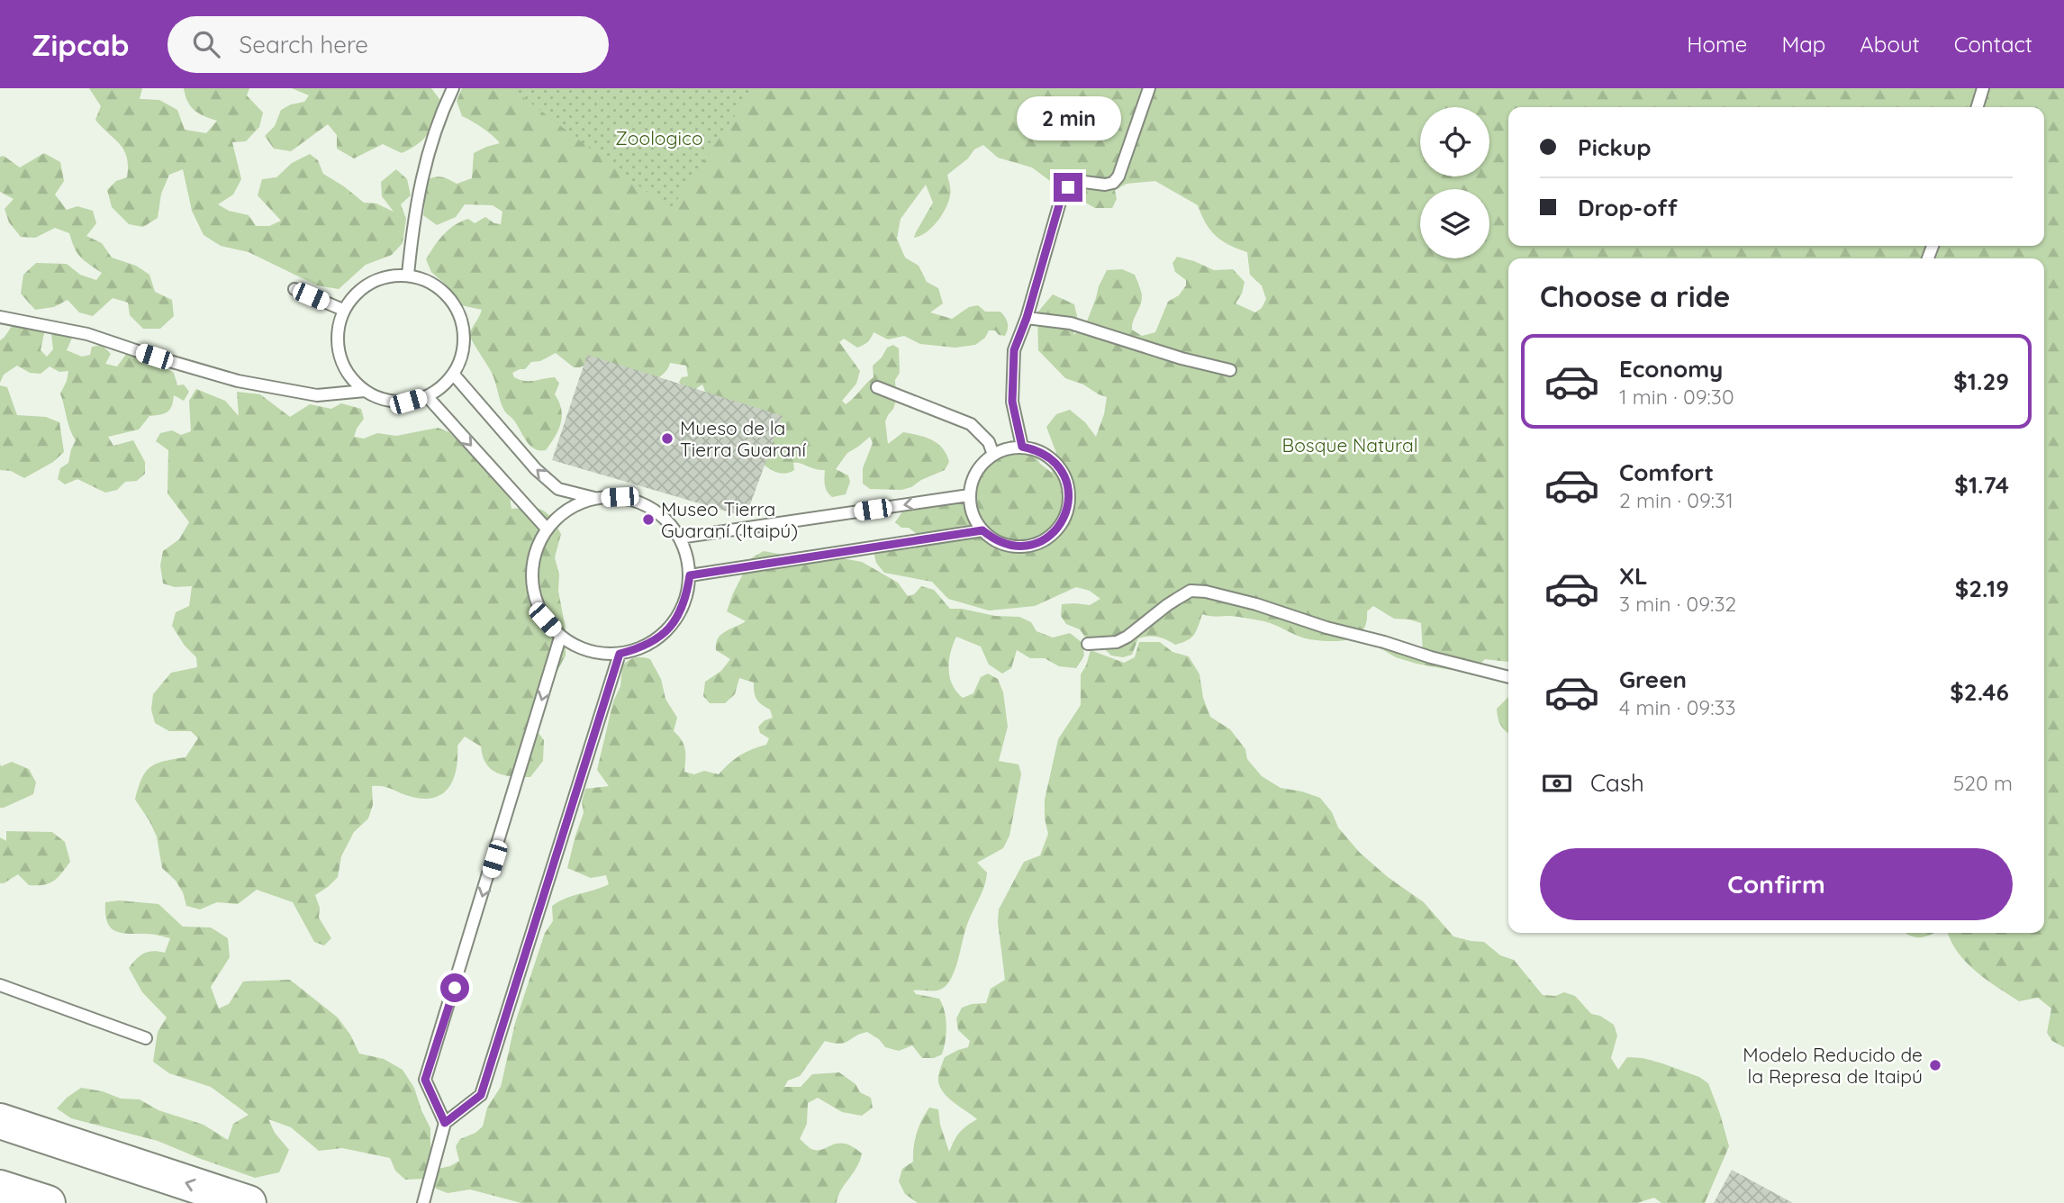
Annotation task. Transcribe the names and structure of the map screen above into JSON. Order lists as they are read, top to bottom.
{
  "parks": ["Zoologico", "Bosque Natural"],
  "places": ["Mueso de la Tierra Guaraní", "Museo Tierra Guaraní (Itaipú)", "Modelo Reducido de la Represa de Itaipú"],
  "page": {
    "header": "Zipcab",
    "search": "Search here",
    "nav": [
      "Home",
      "Map",
      "About",
      "Contact"
    ],
    "bubble": "2 min",
    "banner": ["Pickup", "Drop-off"],
    "heading": "Choose a ride",
    "list": [
      {
        "name": "Economy",
        "note": "1 min · 09:30",
        "value": "$1.29"
      },
      {
        "name": "Comfort",
        "note": "2 min · 09:31",
        "value": "$1.74"
      },
      {
        "name": "XL",
        "note": "3 min · 09:32",
        "value": "$2.19"
      },
      {
        "name": "Green",
        "note": "4 min · 09:33",
        "value": "$2.46"
      }
    ],
    "pay": ["Cash", "520 m"],
    "buttons": "Confirm"
  }
}
